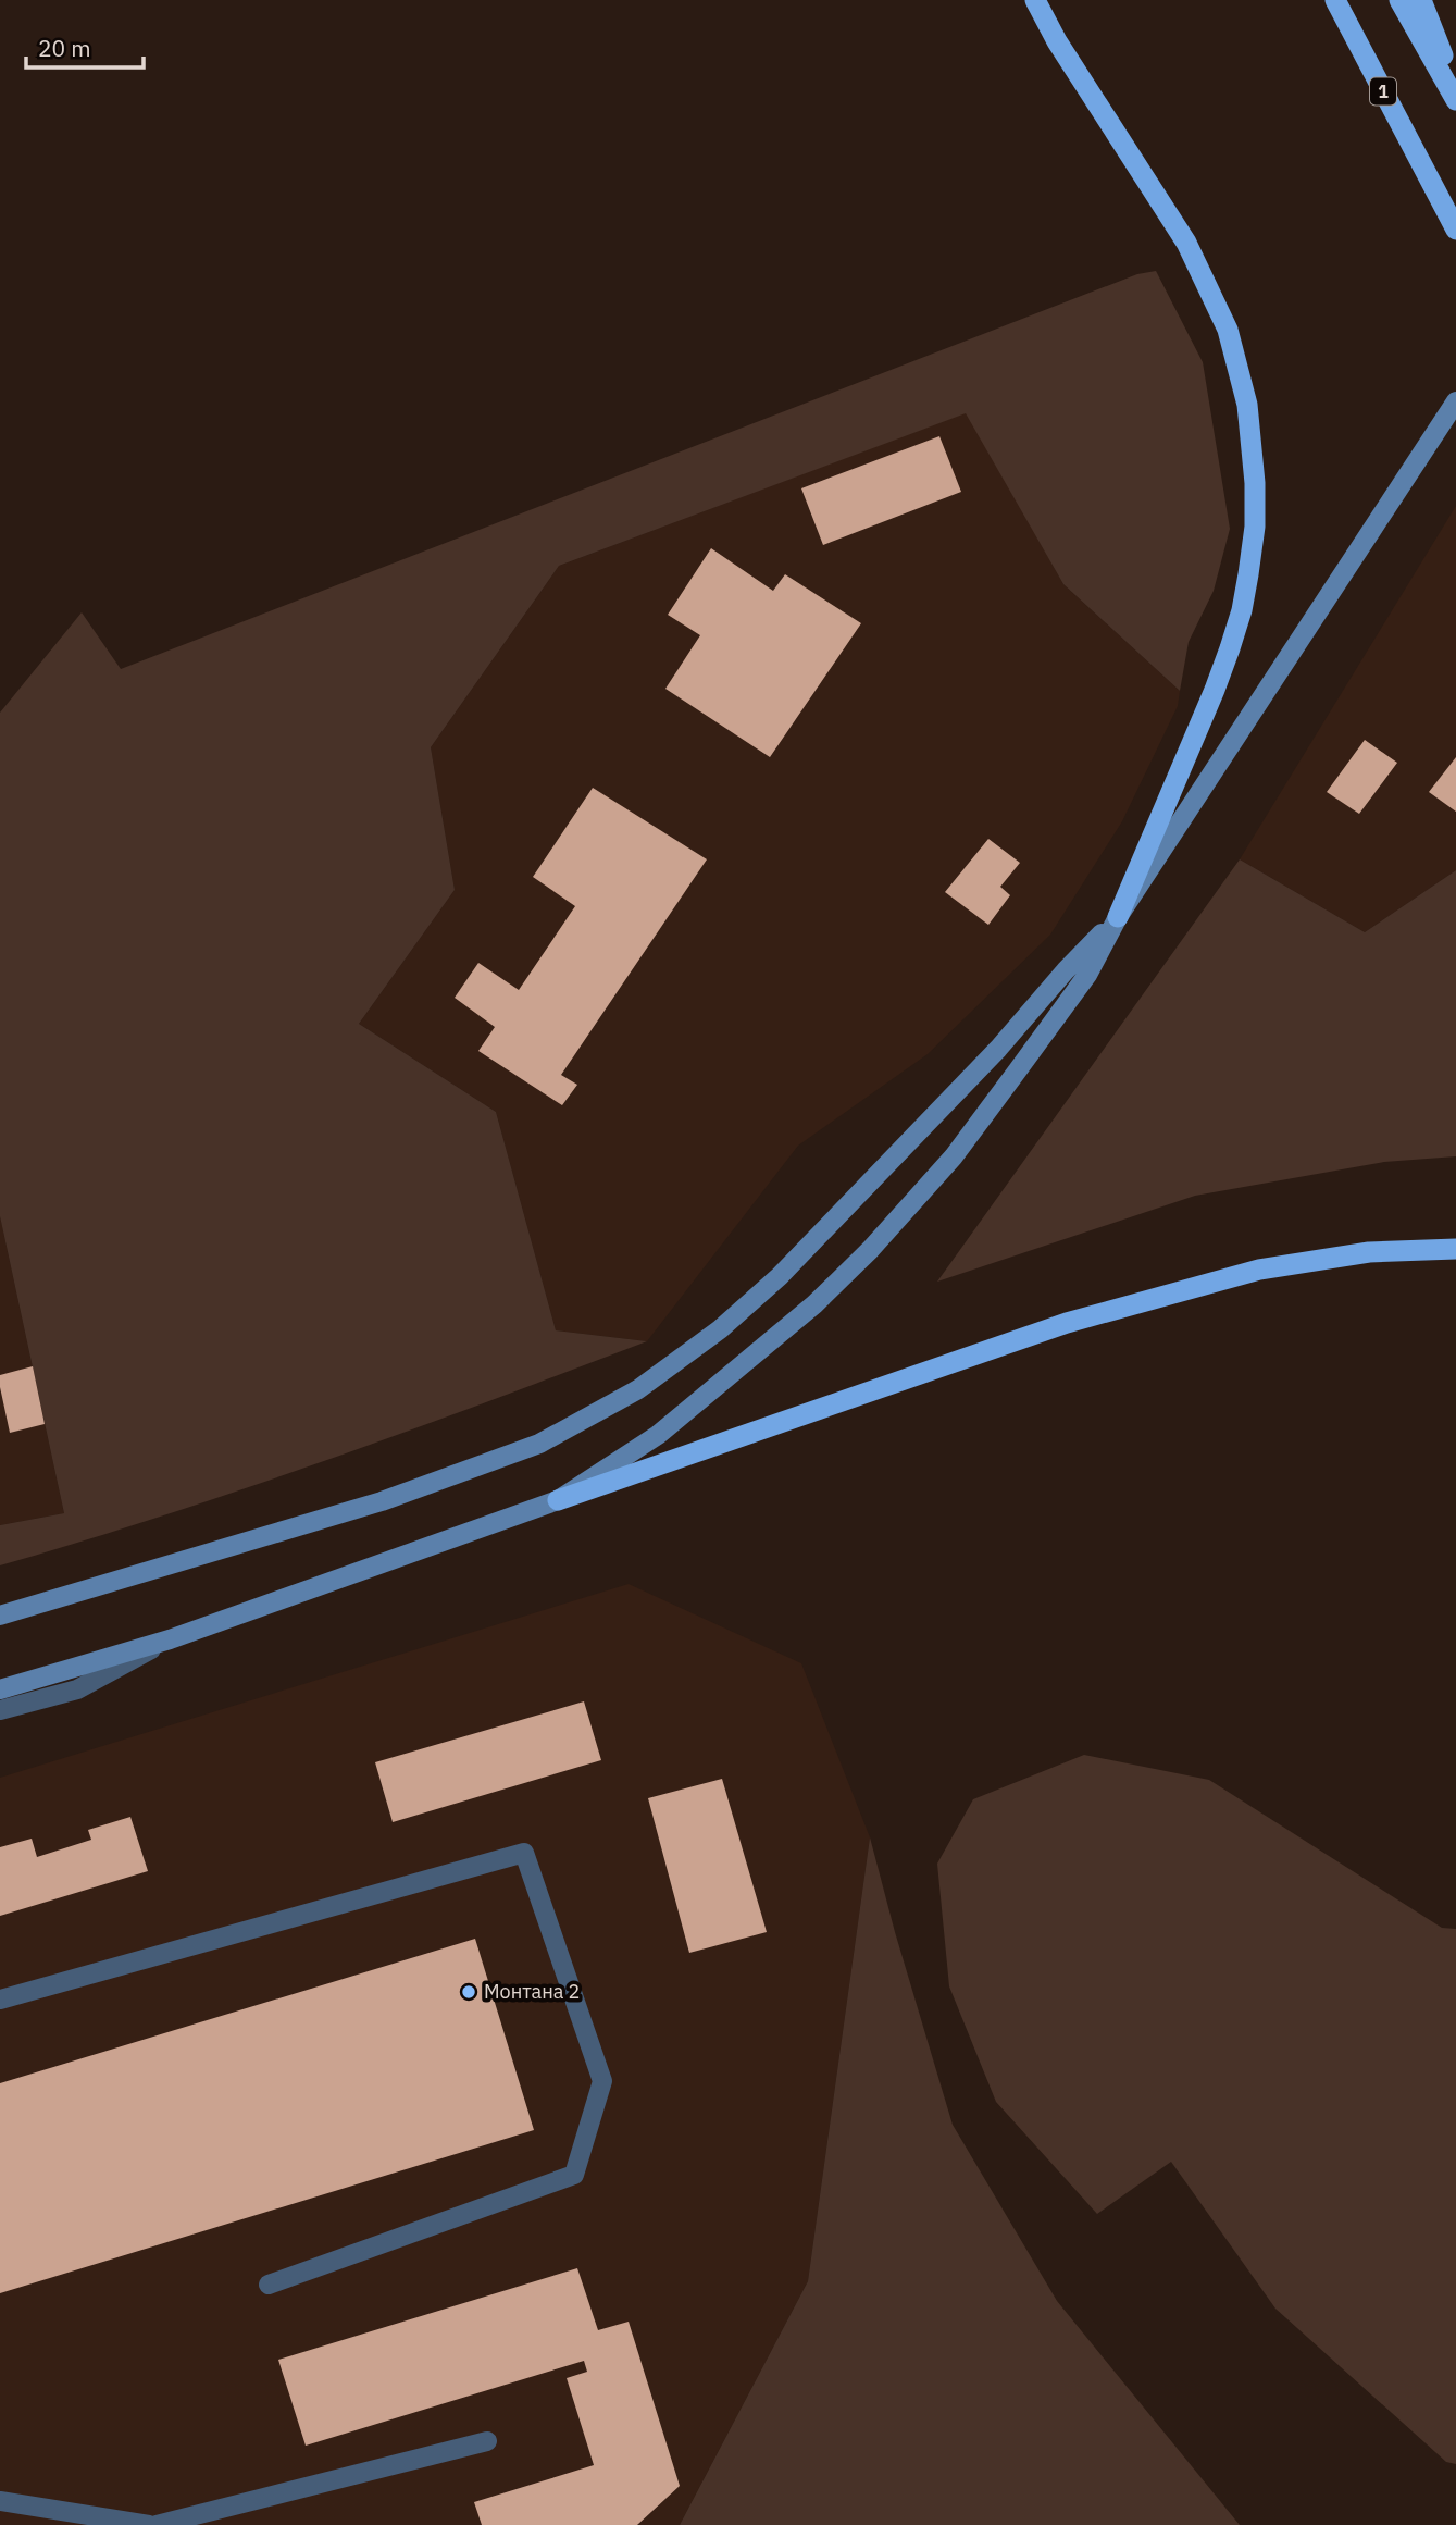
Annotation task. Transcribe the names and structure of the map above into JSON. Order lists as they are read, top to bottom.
{
  "streets": {
    "highway": ["1"]
  },
  "places": ["Монтана 2"],
  "scale_bar": "20 m"
}
